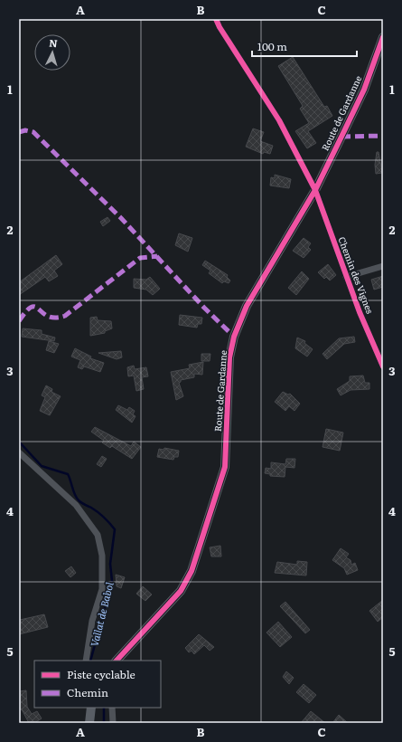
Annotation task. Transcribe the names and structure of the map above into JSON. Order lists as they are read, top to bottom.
{
  "streets": {
    "street": ["Route de Gardanne", "Chemin des Vignes"]
  },
  "crossings": [
    ["Route de Gardanne", "Chemin des Vignes"]
  ],
  "water": ["Vallat de Babol"],
  "legend": ["Piste cyclable", "Chemin"],
  "scale_bar": "100 m",
  "north": "top",
  "grid": {
    "columns": ["A", "B", "C"],
    "rows": [
      "1",
      "2",
      "3",
      "4",
      "5"
    ]
  }
}
